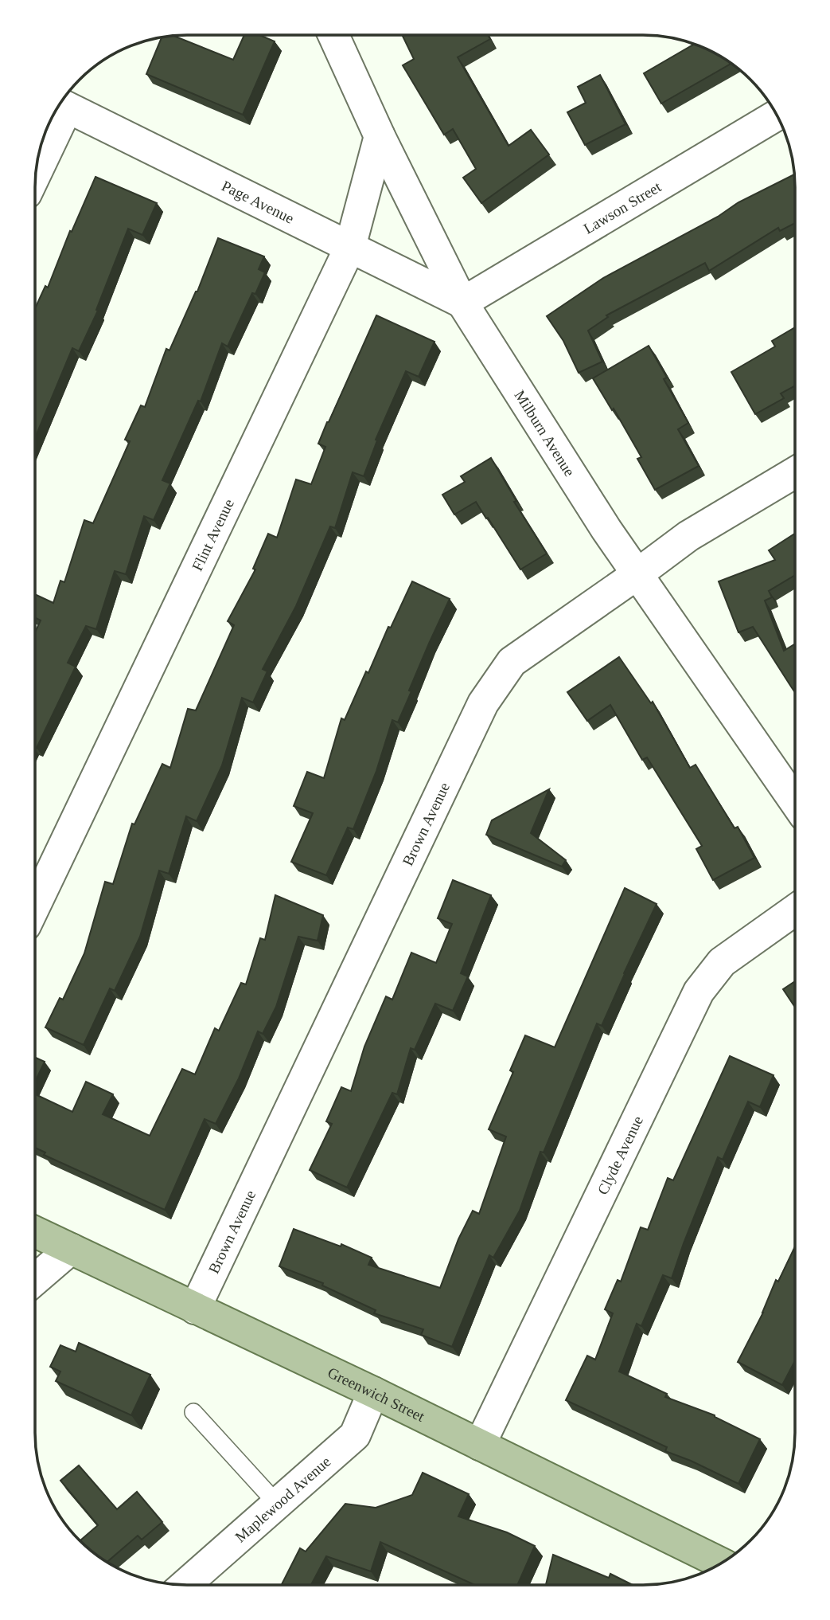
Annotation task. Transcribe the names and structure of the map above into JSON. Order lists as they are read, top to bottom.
{
  "streets": {
    "main road": ["Greenwich Street"],
    "street": [
      "Page Avenue",
      "Lawson Street",
      "Milburn Avenue",
      "Flint Avenue",
      "Brown Avenue",
      "Clyde Avenue",
      "Maplewood Avenue"
    ]
  },
  "crossings": [
    ["Page Avenue", "Lawson Street"],
    ["Page Avenue", "Milburn Avenue"],
    ["Page Avenue", "Flint Avenue"],
    ["Lawson Street", "Milburn Avenue"],
    ["Milburn Avenue", "Flint Avenue"],
    ["Milburn Avenue", "Brown Avenue"],
    ["Brown Avenue", "Greenwich Street"],
    ["Clyde Avenue", "Greenwich Street"],
    ["Greenwich Street", "Maplewood Avenue"]
  ]
}
